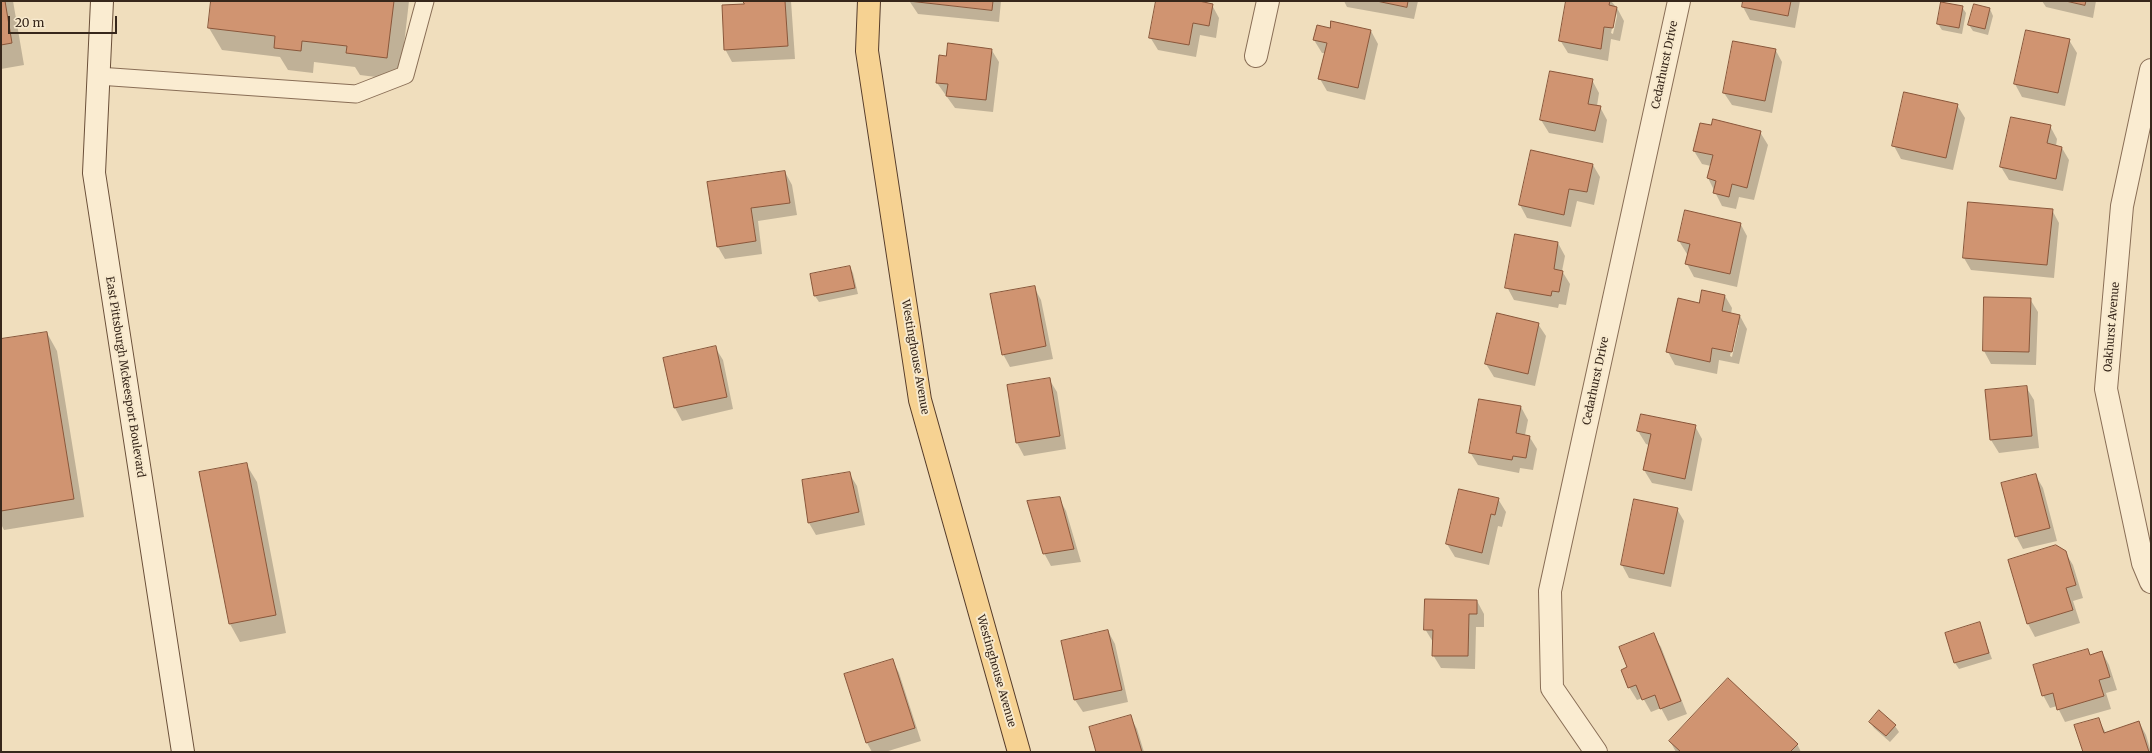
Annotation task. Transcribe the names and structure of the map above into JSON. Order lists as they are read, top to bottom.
{
  "streets": {
    "main road": ["Westinghouse Avenue"],
    "street": ["Cedarhurst Drive", "Oakhurst Avenue", "East Pittsburgh Mckeesport Boulevard"]
  },
  "scale_bar": "20 m"
}
